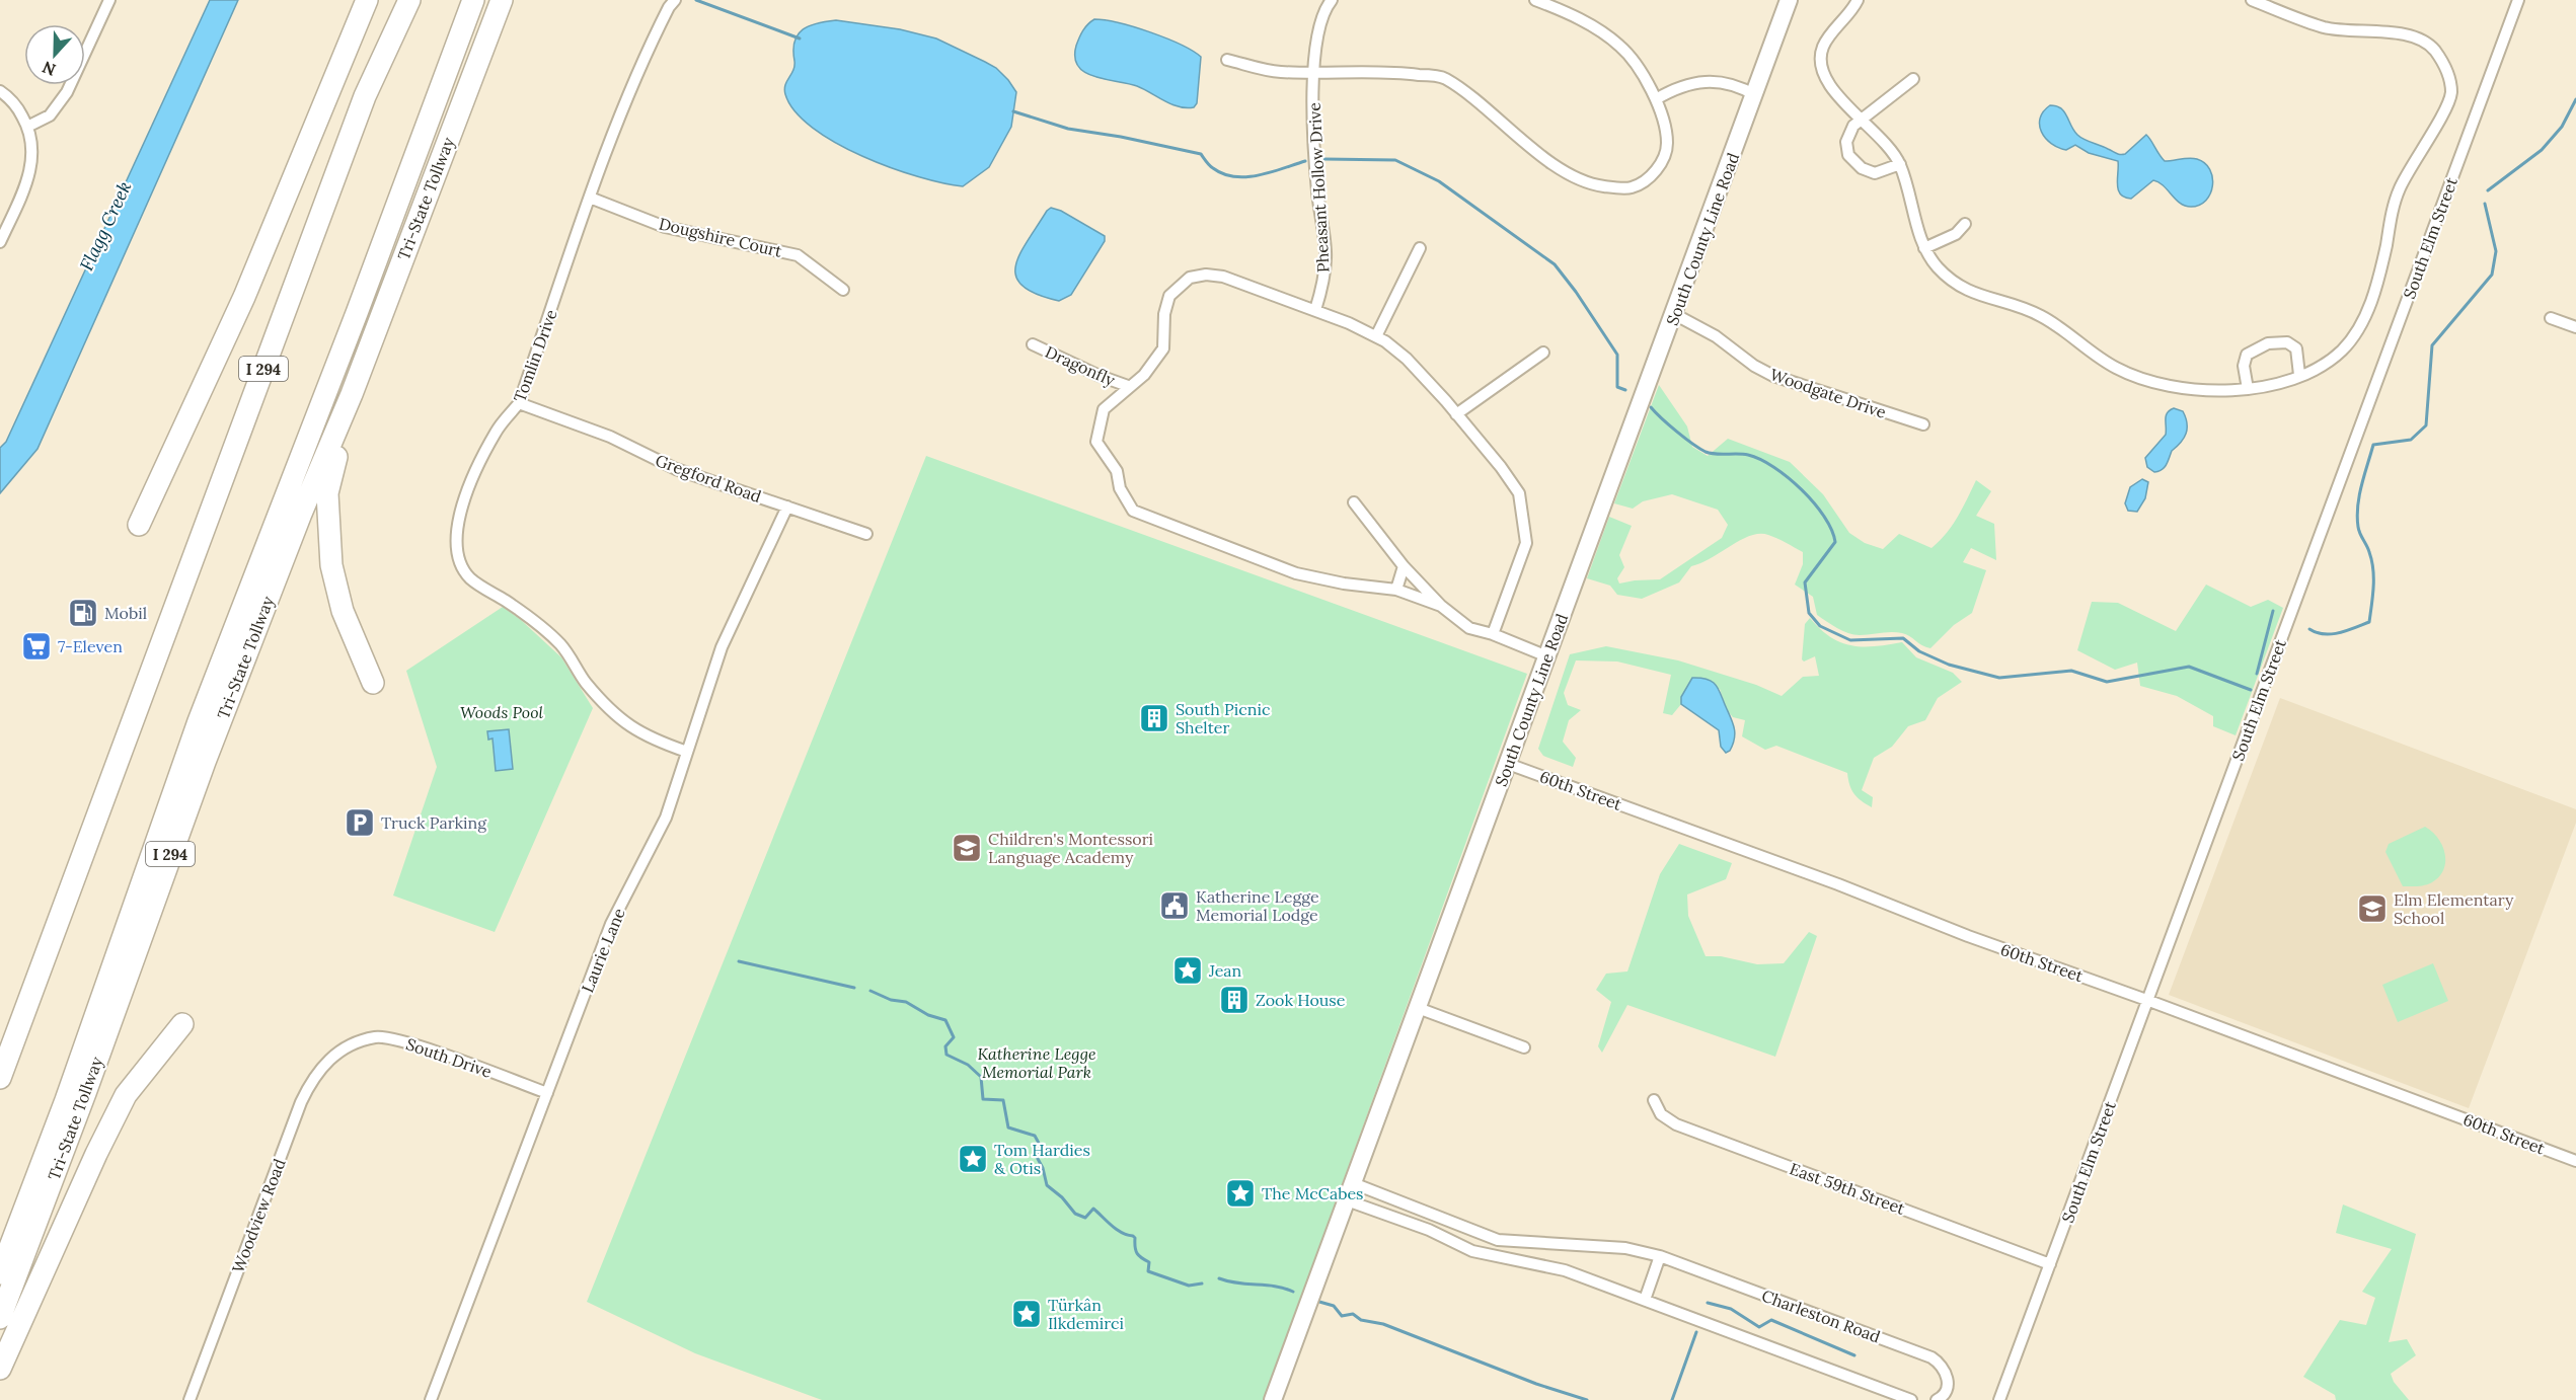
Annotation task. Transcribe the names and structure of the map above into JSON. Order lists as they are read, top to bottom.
{
  "streets": {
    "highway": ["Tri-State Tollway", "I 294"],
    "main road": ["South County Line Road"],
    "street": [
      "Pheasant Hollow Drive",
      "Dougshire Court",
      "South Elm Street",
      "Tomlin Drive",
      "Dragonfly",
      "Woodgate Drive",
      "Gregford Road",
      "60th Street",
      "Laurie Lane",
      "South Drive",
      "East 59th Street",
      "Woodview Road",
      "Charleston Road"
    ]
  },
  "crossings": [
    ["Dougshire Court", "Tomlin Drive"],
    ["South Elm Street", "60th Street"],
    ["South Elm Street", "East 59th Street"],
    ["South County Line Road", "Woodgate Drive"],
    ["South County Line Road", "60th Street"],
    ["South County Line Road", "Charleston Road"],
    ["Tomlin Drive", "Gregford Road"],
    ["Tomlin Drive", "Laurie Lane"],
    ["Gregford Road", "Laurie Lane"],
    ["Laurie Lane", "South Drive"],
    ["South Drive", "Woodview Road"]
  ],
  "water": ["Flagg Creek"],
  "parks": ["Woods Pool", "Katherine Legge Memorial Park"],
  "places": {
    "fuel station": ["Mobil"],
    "supermarket": ["7-Eleven"],
    "building": ["South Picnic Shelter", "Zook House"],
    "parking": ["Truck Parking"],
    "school or university": ["Children's Montessori Language Academy", "Elm Elementary School"],
    "public building": ["Katherine Legge Memorial Lodge"],
    "place": [
      "Jean",
      "Tom Hardies & Otis",
      "The McCabes",
      "Türkân Ilkdemirci"
    ]
  },
  "north": "bottom"
}
